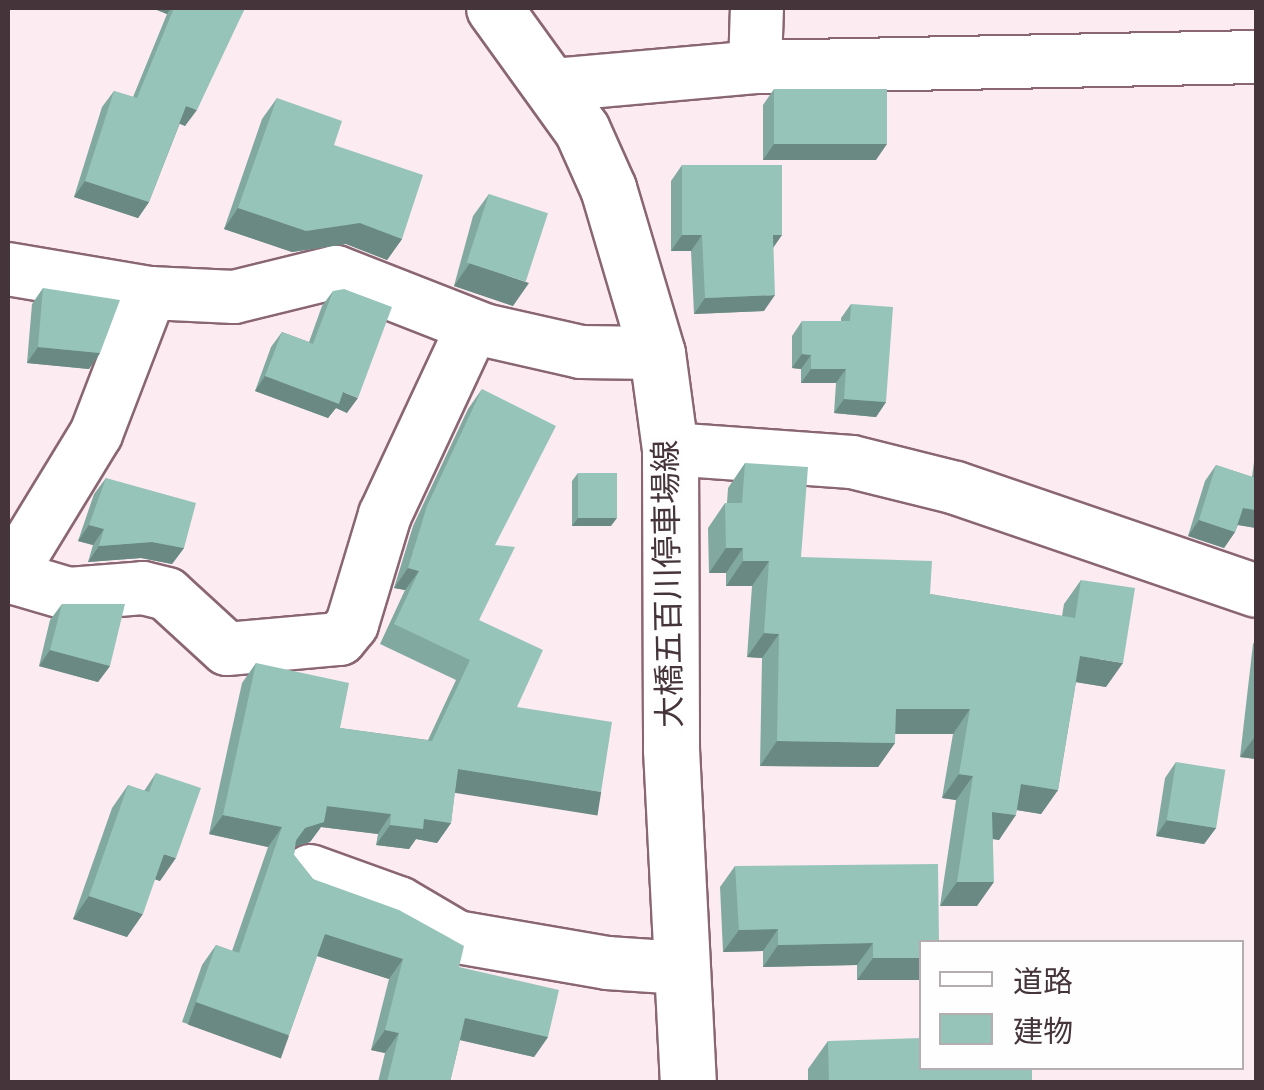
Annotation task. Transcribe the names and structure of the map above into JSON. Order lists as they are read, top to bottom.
{
  "streets": {
    "main road": ["大橋五百川停車場線"]
  },
  "legend": ["道路", "建物"]
}
